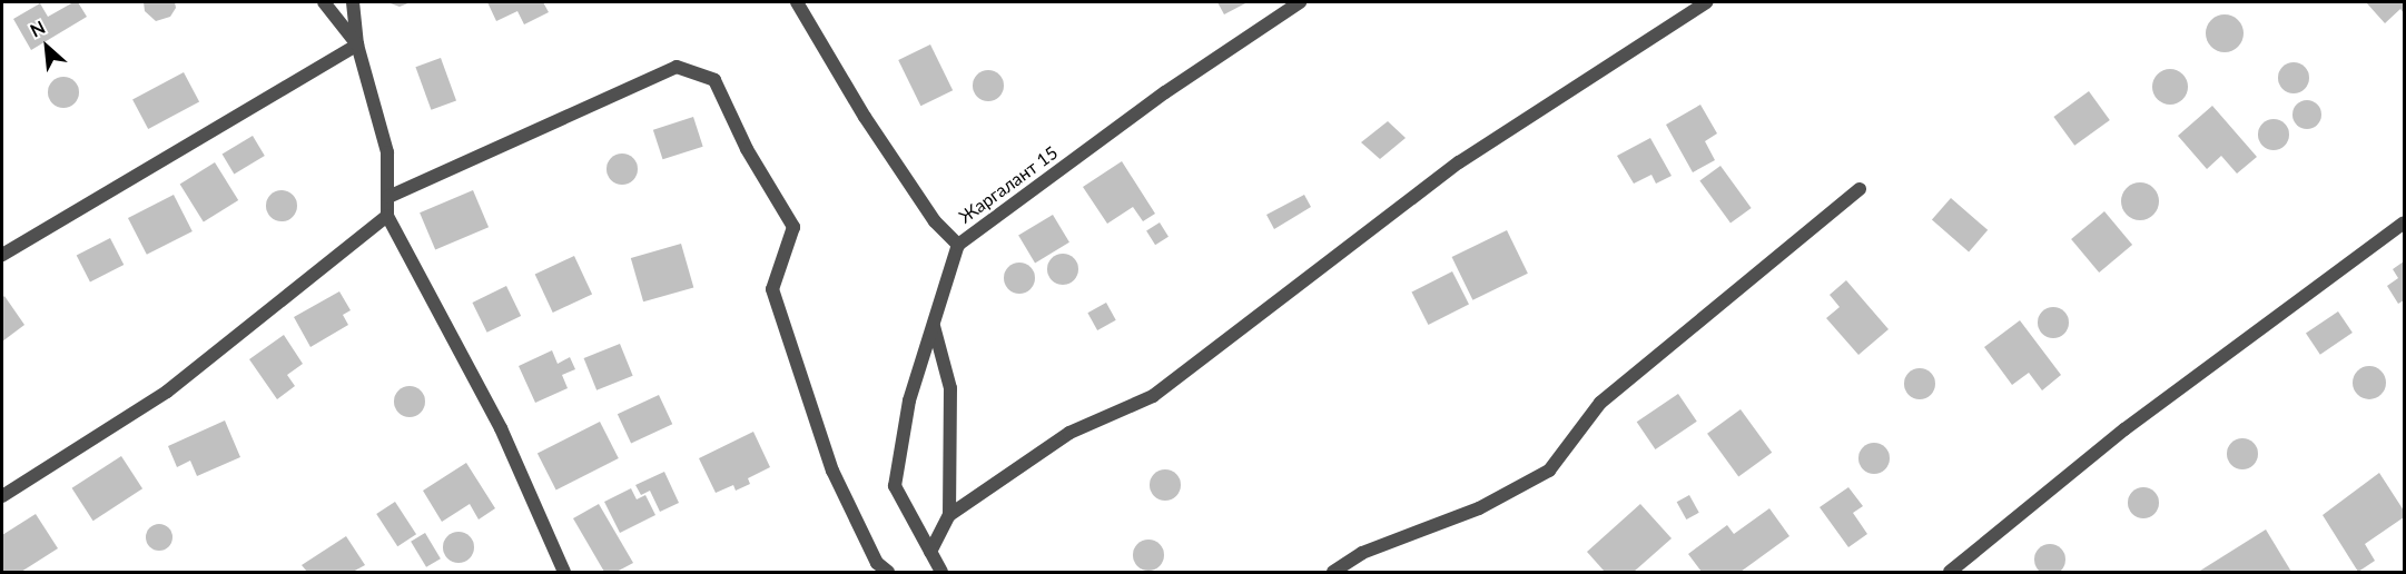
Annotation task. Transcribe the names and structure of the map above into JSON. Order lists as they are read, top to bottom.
{
  "streets": {
    "street": ["Жаргалант 15"]
  },
  "north": "top left"
}
